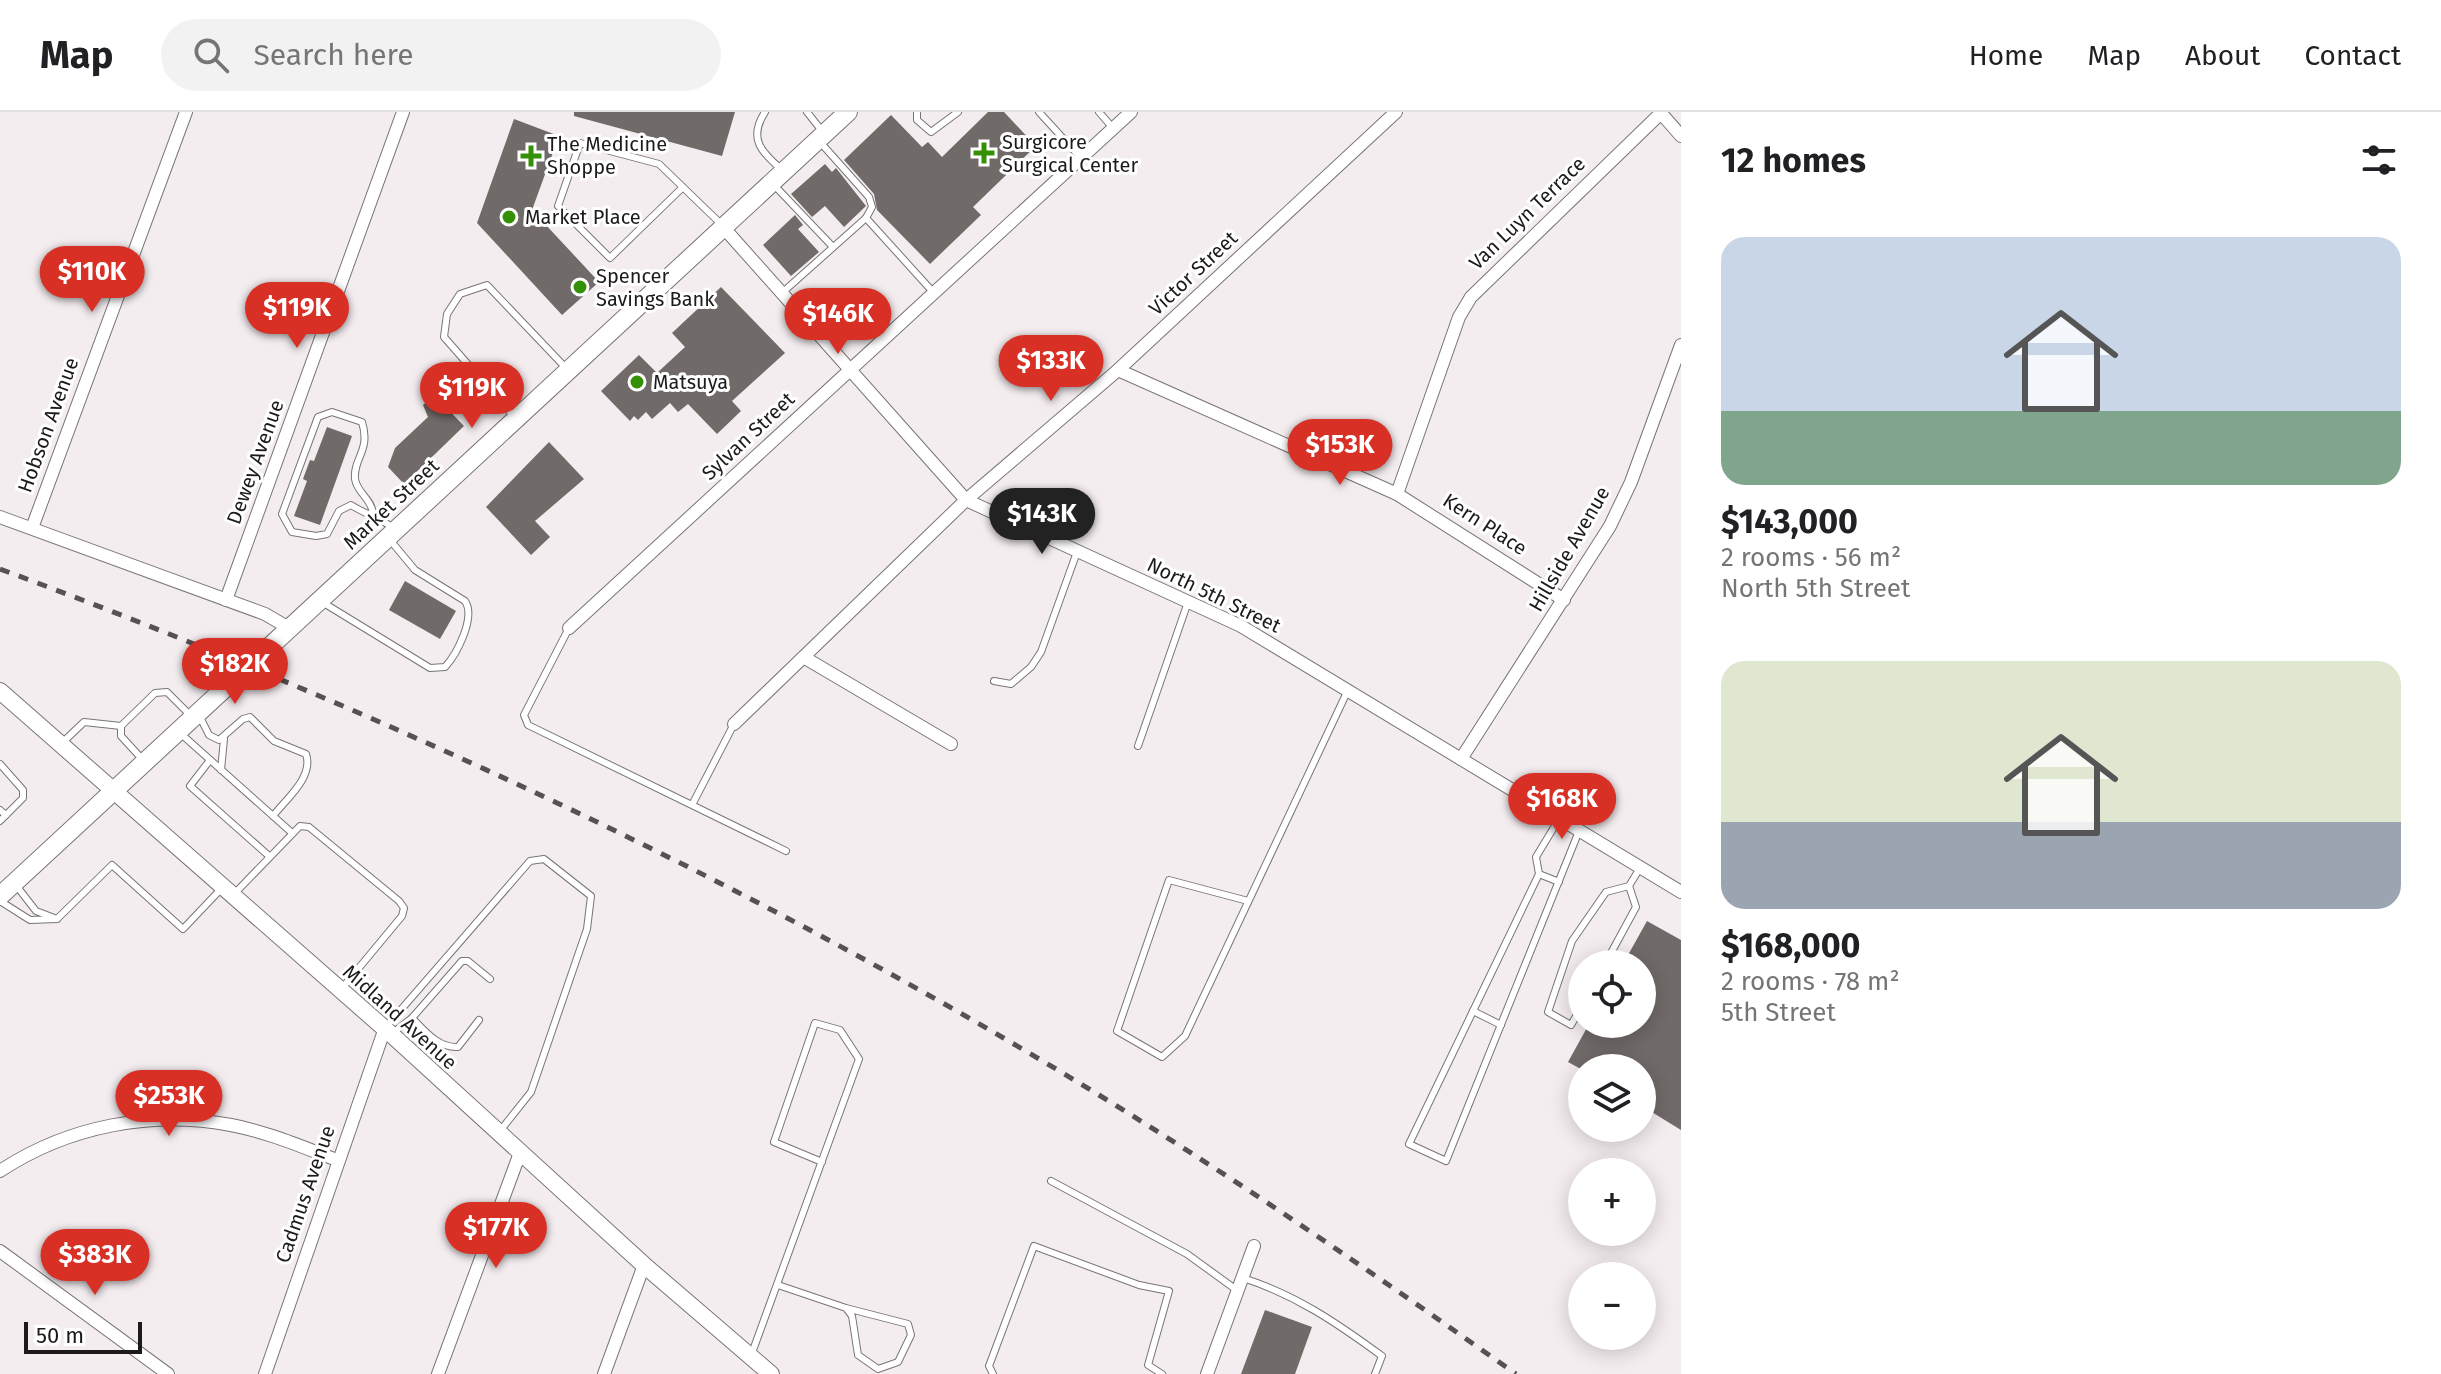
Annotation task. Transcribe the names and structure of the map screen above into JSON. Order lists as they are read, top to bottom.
{
  "streets": {
    "main road": ["Market Street"],
    "street": [
      "Van Luyn Terrace",
      "Victor Street",
      "Hobson Avenue",
      "Sylvan Street",
      "Dewey Avenue",
      "Kern Place",
      "Hillside Avenue",
      "North 5th Street",
      "Midland Avenue",
      "Cadmus Avenue"
    ]
  },
  "crossings": [
    ["Van Luyn Terrace", "Kern Place"],
    ["Victor Street", "Kern Place"],
    ["Victor Street", "North 5th Street"],
    ["Sylvan Street", "North 5th Street"],
    ["Market Street", "North 5th Street"],
    ["Market Street", "Midland Avenue"],
    ["Kern Place", "Hillside Avenue"],
    ["Hillside Avenue", "North 5th Street"],
    ["Midland Avenue", "Cadmus Avenue"]
  ],
  "places": {
    "health": ["Surgicore Surgical Center", "The Medicine Shoppe"],
    "other": ["Market Place", "Spencer Savings Bank", "Matsuya"]
  },
  "scale_bar": "50 m",
  "page": {
    "header": "Map",
    "search": "Search here",
    "nav": [
      "Home",
      "Map",
      "About",
      "Contact"
    ],
    "heading": "12 homes",
    "list": [
      {
        "name": "$143,000",
        "note": "2 rooms · 56 m² · North 5th Street"
      },
      {
        "name": "$168,000",
        "note": "2 rooms · 78 m² · 5th Street"
      }
    ],
    "price": [
      "$110K",
      "$119K",
      "$146K",
      "$133K",
      "$119K",
      "$153K",
      "$143K",
      "$182K",
      "$168K",
      "$253K",
      "$177K",
      "$383K"
    ],
    "map_buttons": ["+", "−"],
    "scale": "50 m"
  }
}
